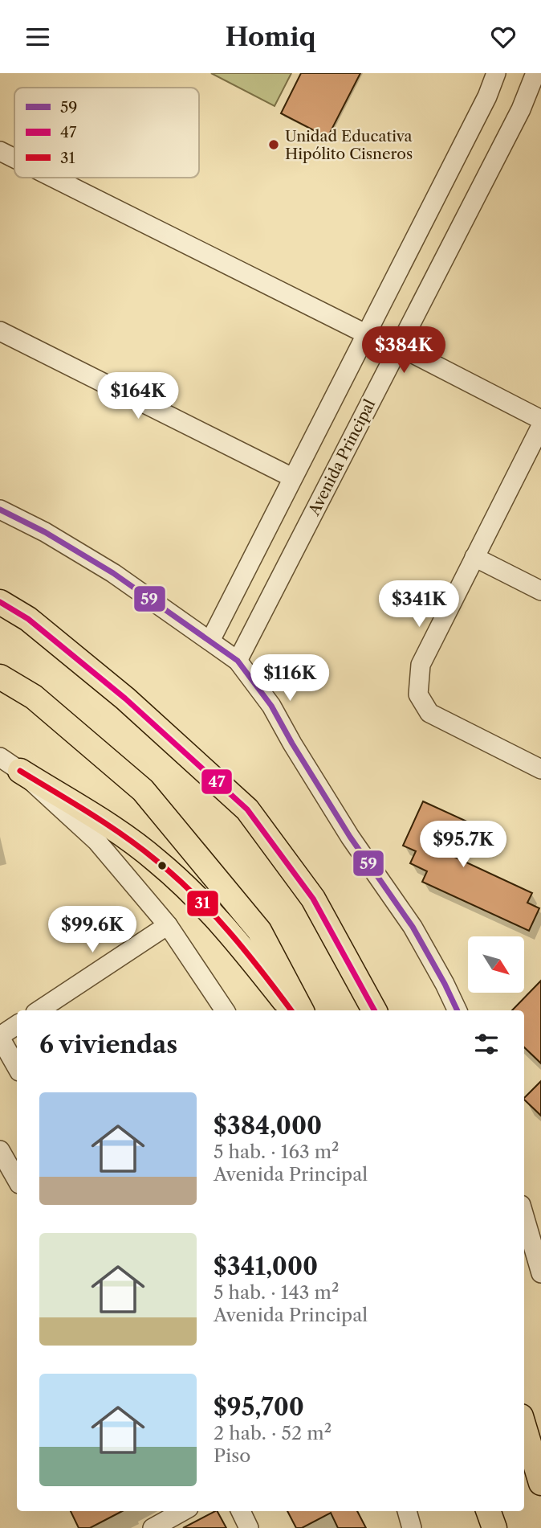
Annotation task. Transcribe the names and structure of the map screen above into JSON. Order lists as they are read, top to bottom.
{
  "streets": {
    "street": ["Avenida Principal"]
  },
  "places": ["Unidad Educativa Hipólito Cisneros"],
  "lines": ["transit line 59", "transit line 47", "transit line 31"],
  "legend": ["59", "47", "31"],
  "north": "bottom right",
  "page": {
    "header": "Homiq",
    "price": [
      "$384K",
      "$164K",
      "$341K",
      "$116K",
      "$95.7K",
      "$99.6K"
    ],
    "heading": "6 viviendas",
    "list": [
      {
        "name": "$384,000",
        "note": "5 hab. · 163 m² · Avenida Principal"
      },
      {
        "name": "$341,000",
        "note": "5 hab. · 143 m² · Avenida Principal"
      },
      {
        "name": "$95,700",
        "note": "2 hab. · 52 m² · Piso"
      }
    ]
  }
}
